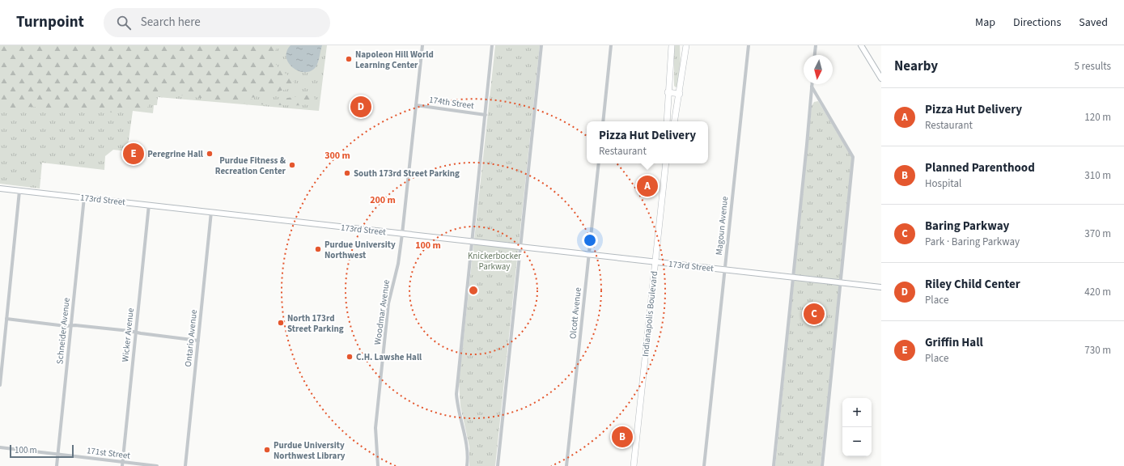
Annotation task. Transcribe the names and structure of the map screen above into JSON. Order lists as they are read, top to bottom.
{
  "streets": {
    "main road": ["Indianapolis Boulevard"],
    "street": [
      "174th Street",
      "173rd Street",
      "Magoun Avenue",
      "Woodmar Avenue",
      "Olcott Avenue",
      "Schneider Avenue",
      "Wicker Avenue",
      "Ontario Avenue",
      "171st Street"
    ]
  },
  "crossings": [
    ["174th Street", "Woodmar Avenue"],
    ["173rd Street", "Magoun Avenue"],
    ["173rd Street", "Woodmar Avenue"],
    ["173rd Street", "Olcott Avenue"],
    ["173rd Street", "Indianapolis Boulevard"],
    ["173rd Street", "Schneider Avenue"],
    ["173rd Street", "Wicker Avenue"],
    ["173rd Street", "Ontario Avenue"],
    ["Schneider Avenue", "171st Street"],
    ["Wicker Avenue", "171st Street"]
  ],
  "parks": ["Knickerbocker Parkway"],
  "places": [
    "Napoleon Hill World Learning Center",
    "Peregrine Hall",
    "Purdue Fitness & Recreation Center",
    "South 173rd Street Parking",
    "Purdue University Northwest",
    "North 173rd Street Parking",
    "C.H. Lawshe Hall",
    "Purdue University Northwest Library"
  ],
  "scale_bar": "100 m",
  "north": "bottom",
  "page": {
    "header": "Turnpoint",
    "search": "Search here",
    "nav": ["Map", "Directions", "Saved"],
    "heading": ["Nearby", "5 results"],
    "list": [
      {
        "mark": "A",
        "name": "Pizza Hut Delivery",
        "note": "Restaurant",
        "value": "120 m"
      },
      {
        "mark": "B",
        "name": "Planned Parenthood",
        "note": "Hospital",
        "value": "310 m"
      },
      {
        "mark": "C",
        "name": "Baring Parkway",
        "note": "Park · Baring Parkway",
        "value": "370 m"
      },
      {
        "mark": "D",
        "name": "Riley Child Center",
        "note": "Place",
        "value": "420 m"
      },
      {
        "mark": "E",
        "name": "Griffin Hall",
        "note": "Place",
        "value": "730 m"
      }
    ],
    "pins": [
      "D",
      "E",
      "A",
      "C",
      "B"
    ],
    "popup": ["Pizza Hut Delivery", "Restaurant"],
    "map_buttons": ["+", "−"],
    "scale": "100 m"
  },
  "rings": ["300 m", "200 m", "100 m"]
}
